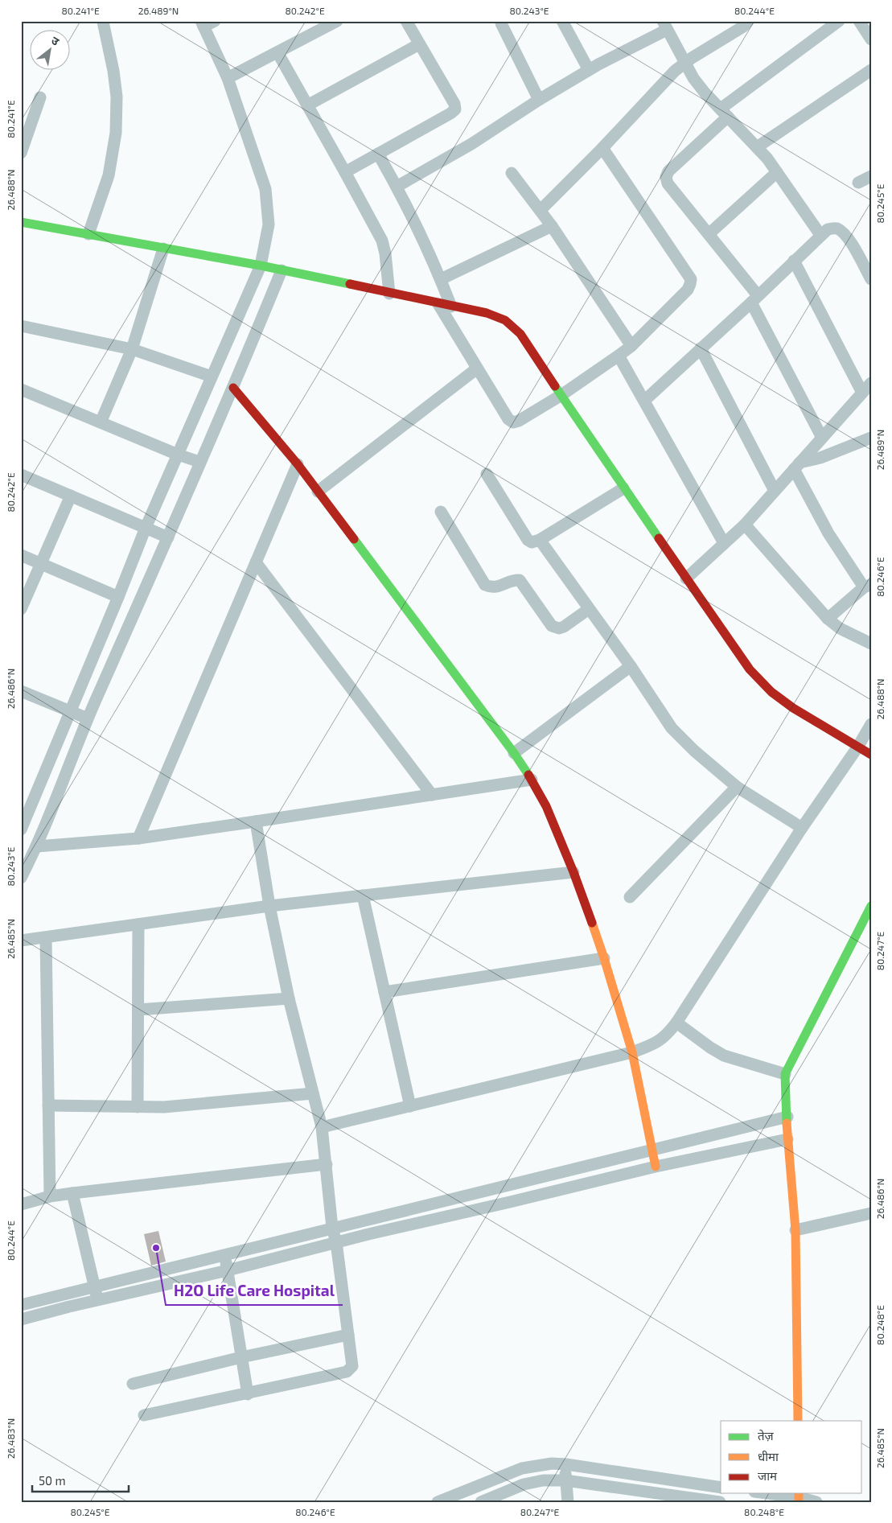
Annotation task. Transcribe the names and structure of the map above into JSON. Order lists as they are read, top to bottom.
{
  "places": ["H2O Life Care Hospital"],
  "legend": ["तेज़", "धीमा", "जाम"],
  "scale_bar": "50 m",
  "north": "top right",
  "coordinates": [
    "80.241°E",
    "26.489°N",
    "80.242°E",
    "80.243°E",
    "80.244°E",
    "26.488°N",
    "80.245°E",
    "80.246°E",
    "26.486°N",
    "26.485°N",
    "80.247°E",
    "80.248°E",
    "26.483°N"
  ]
}
